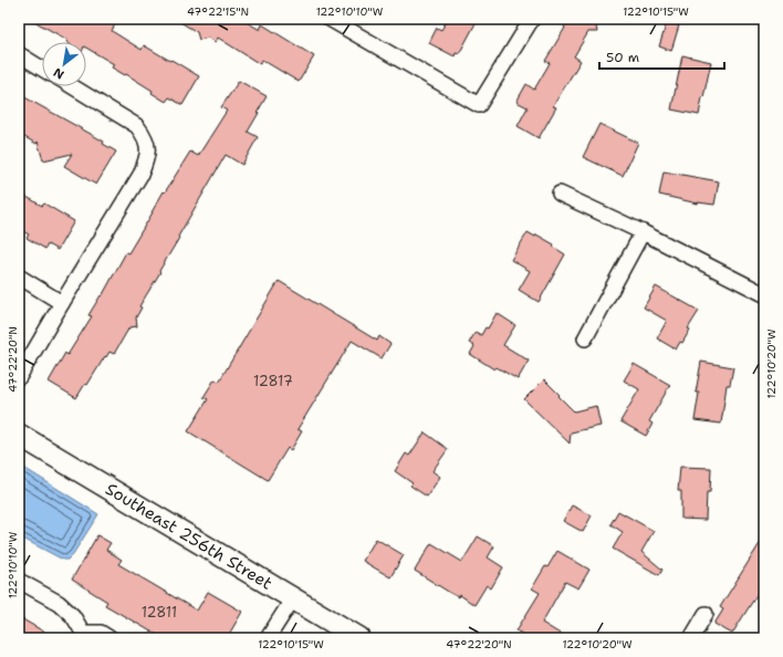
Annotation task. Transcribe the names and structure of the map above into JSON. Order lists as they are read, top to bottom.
{
  "streets": {
    "main road": ["Southeast 256th Street"]
  },
  "house_numbers": ["12817", "12811"],
  "scale_bar": "50 m",
  "north": "bottom left",
  "coordinates": [
    "47°22'15\"N",
    "122°10'10\"W",
    "122°10'15\"W",
    "47°22'20\"N",
    "122°10'20\"W"
  ]
}
